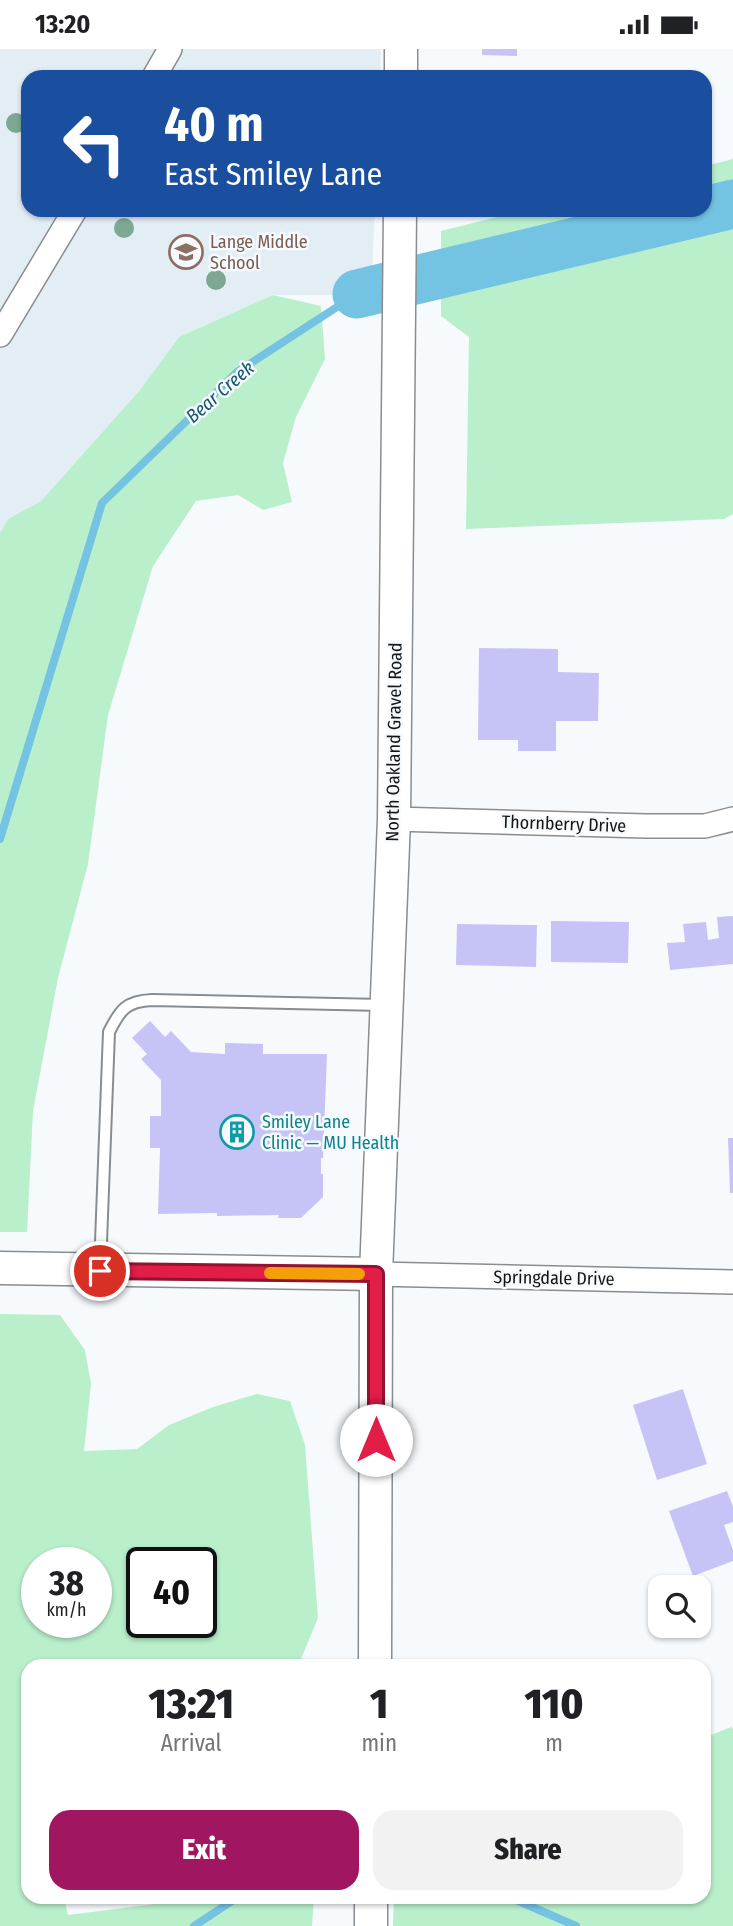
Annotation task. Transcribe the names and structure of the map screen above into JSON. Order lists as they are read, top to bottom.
{
  "streets": {
    "street": ["North Oakland Gravel Road", "Thornberry Drive", "Springdale Drive"]
  },
  "crossings": [
    ["North Oakland Gravel Road", "Thornberry Drive"],
    ["North Oakland Gravel Road", "Springdale Drive"]
  ],
  "water": ["Bear Creek"],
  "places": {
    "school or university": ["Lange Middle School"],
    "building": ["Smiley Lane Clinic — MU Health"]
  },
  "page": {
    "status": "13:20",
    "turn": ["40 m", "East Smiley Lane"],
    "speed": "38 km/h",
    "limit": "40",
    "eta": [
      "13:21",
      "Arrival",
      "1",
      "min",
      "110",
      "m"
    ],
    "buttons": ["Exit", "Share"]
  }
}
